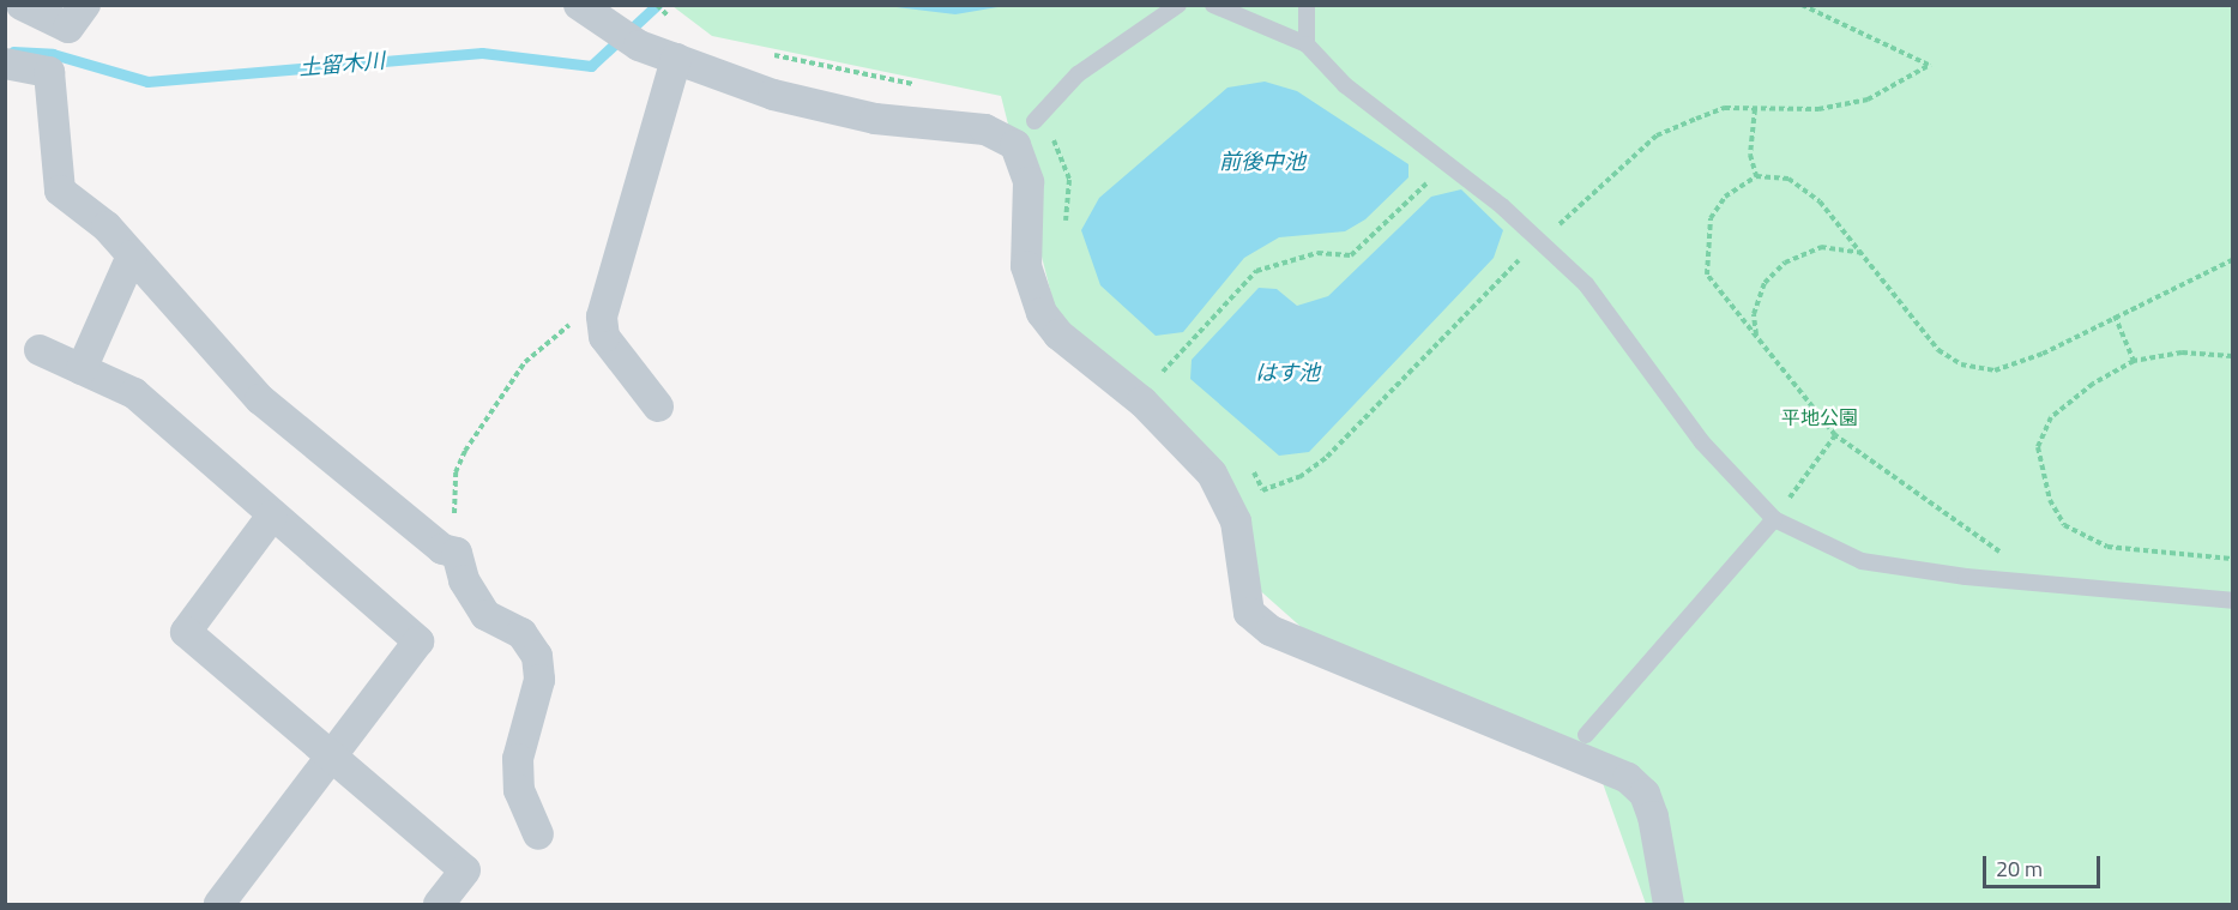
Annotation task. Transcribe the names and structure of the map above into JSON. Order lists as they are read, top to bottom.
{
  "water": ["土留木川", "前後中池", "はす池"],
  "parks": ["平地公園"],
  "scale_bar": "20 m"
}
